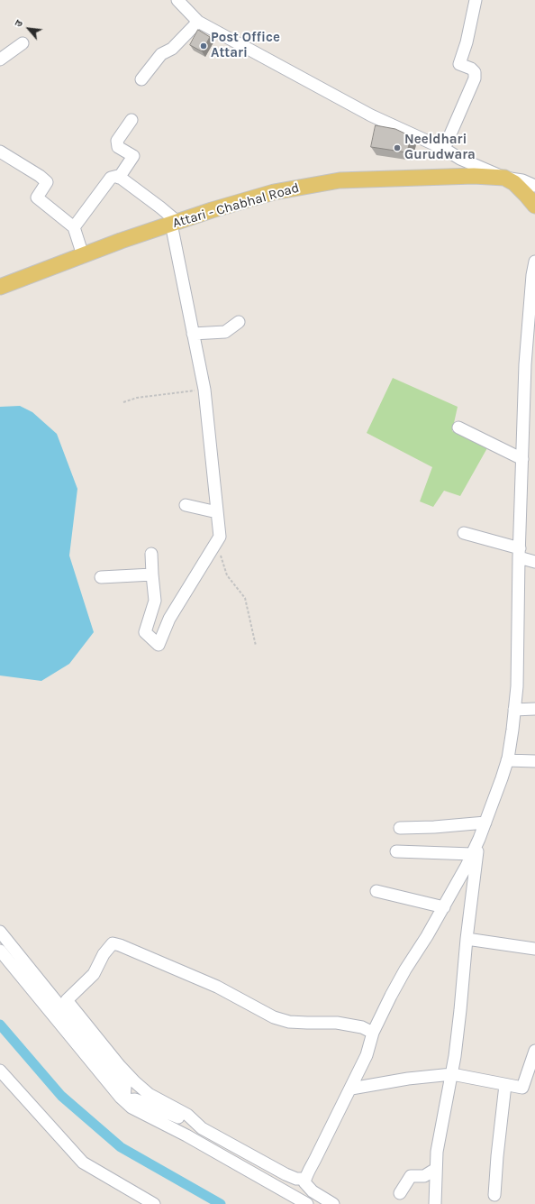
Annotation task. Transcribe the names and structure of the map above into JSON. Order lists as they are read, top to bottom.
{
  "streets": {
    "main road": ["Attari - Chabhal Road"]
  },
  "places": ["Post Office Attari", "Neeldhari Gurudwara"],
  "north": "top left"
}
